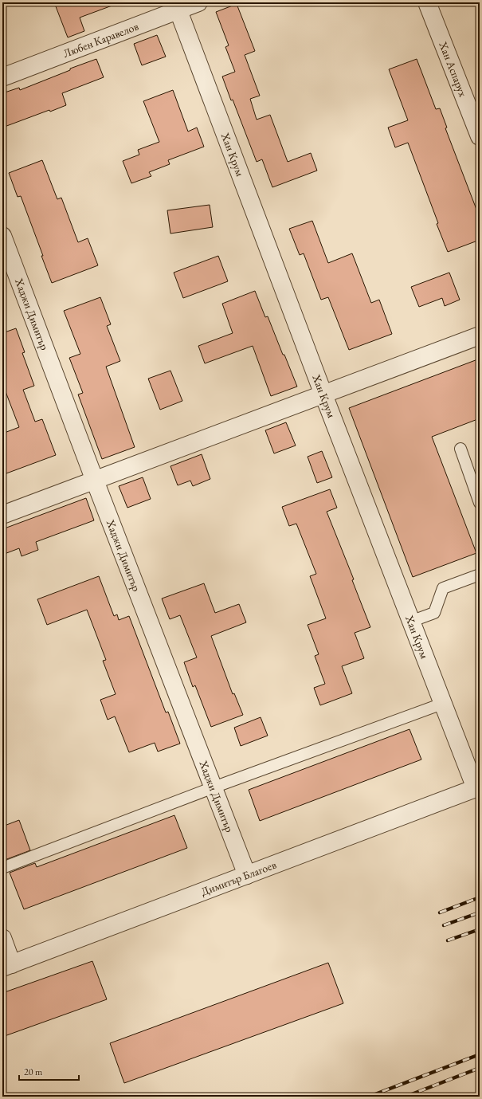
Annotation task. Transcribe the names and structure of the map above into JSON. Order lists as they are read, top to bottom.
{
  "streets": {
    "street": [
      "Любен Каравелов",
      "Хан Аспарух",
      "Хан Крум",
      "Хаджи Димитър",
      "Димитър Благоев"
    ]
  },
  "crossings": [
    ["Любен Каравелов", "Хан Крум"],
    ["Хан Крум", "Димитър Благоев"],
    ["Хаджи Димитър", "Димитър Благоев"]
  ],
  "scale_bar": "20 m"
}
